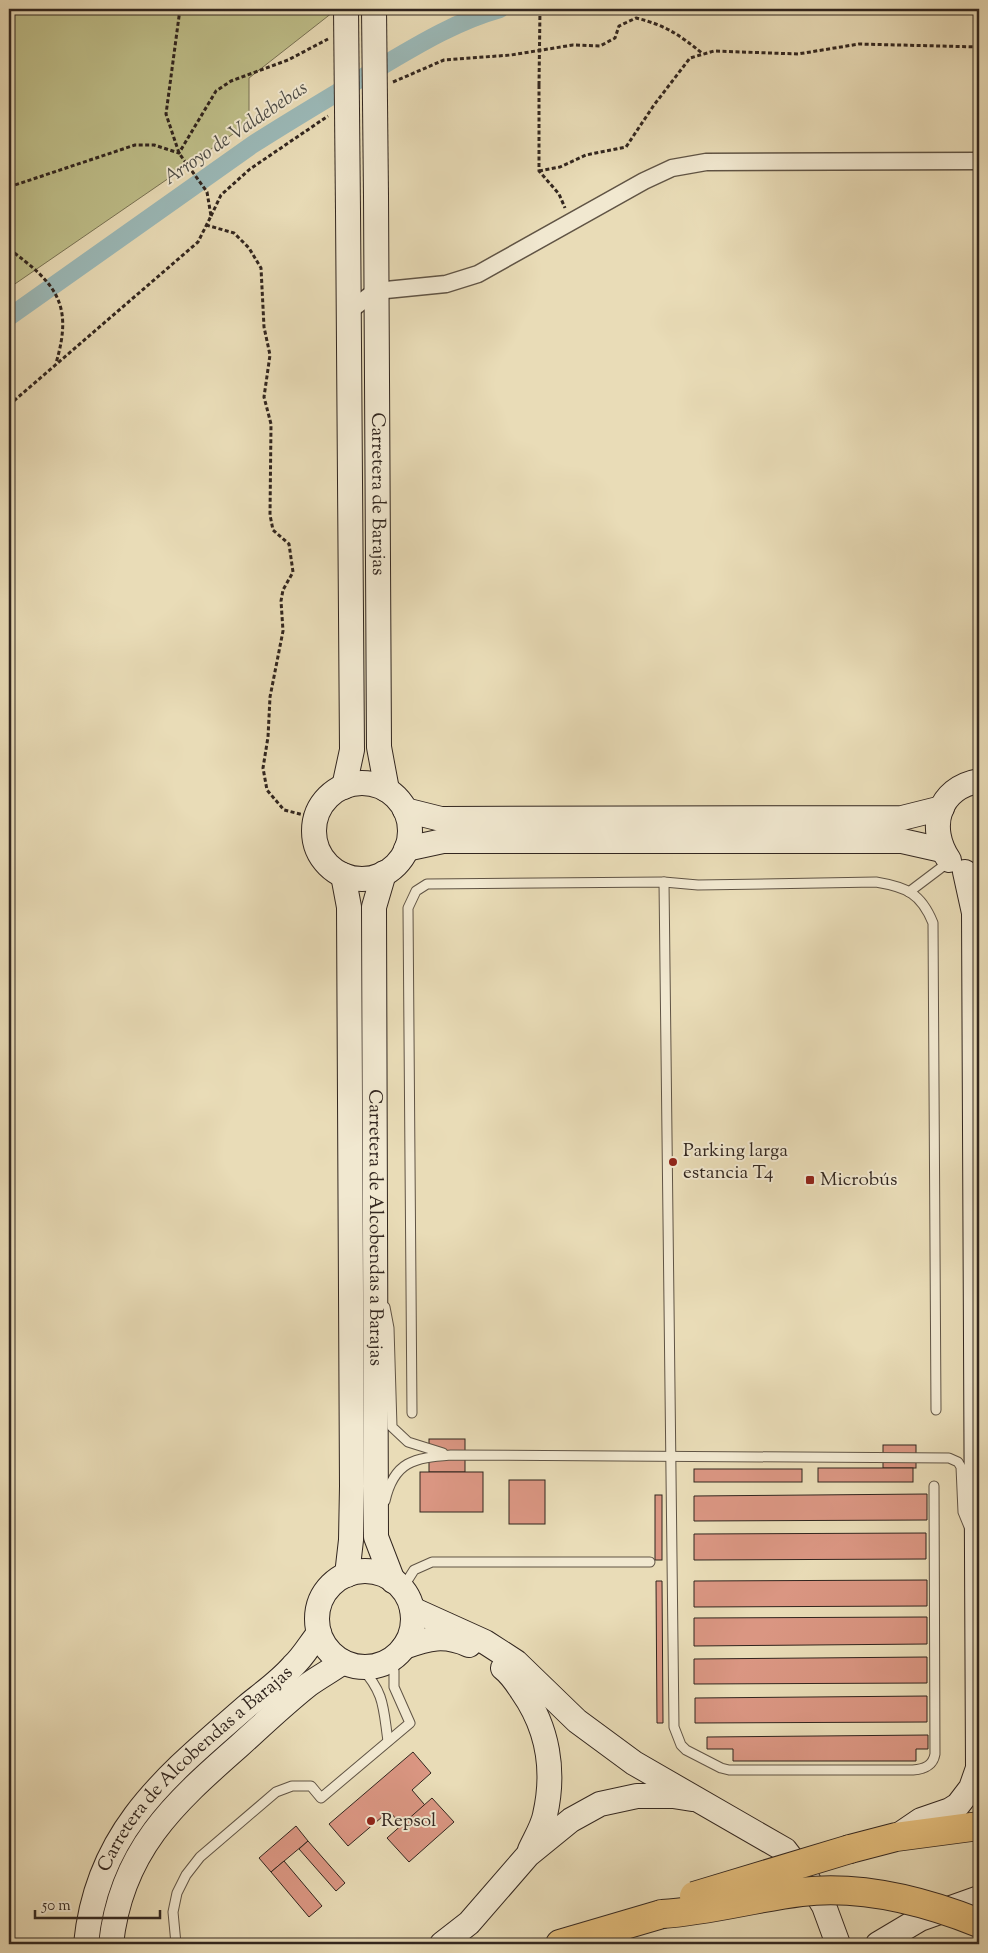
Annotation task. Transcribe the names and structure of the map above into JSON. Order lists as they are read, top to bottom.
{
  "streets": {
    "street": ["Carretera de Barajas", "Carretera de Alcobendas a Barajas"]
  },
  "crossings": [
    ["Carretera de Barajas", "Carretera de Alcobendas a Barajas"]
  ],
  "water": ["Arroyo de Valdebebas"],
  "places": {
    "other": ["Parking larga estancia T4", "Repsol"],
    "transit": ["Microbús"]
  },
  "scale_bar": "50 m"
}
